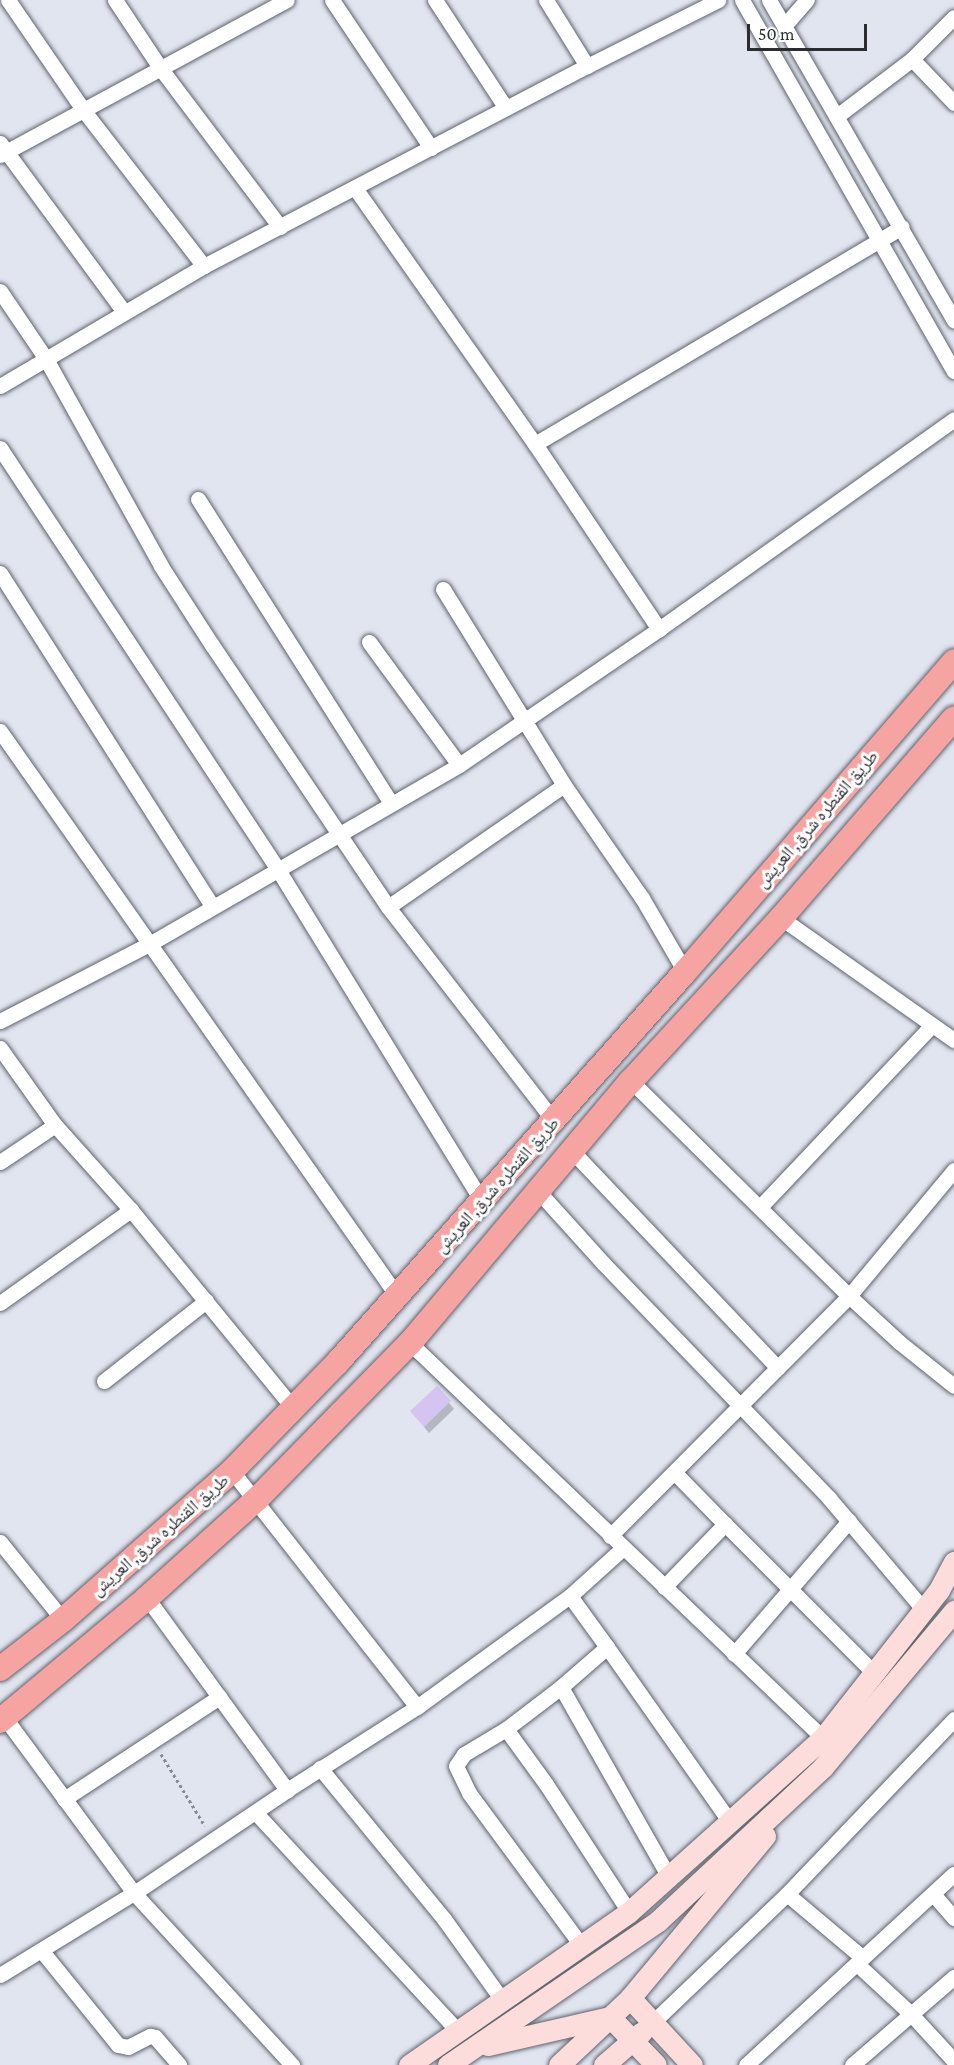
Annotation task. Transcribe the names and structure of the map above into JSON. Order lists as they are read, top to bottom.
{
  "streets": {
    "highway": ["طريق القنطره شرق, العريش"]
  },
  "scale_bar": "50 m"
}
